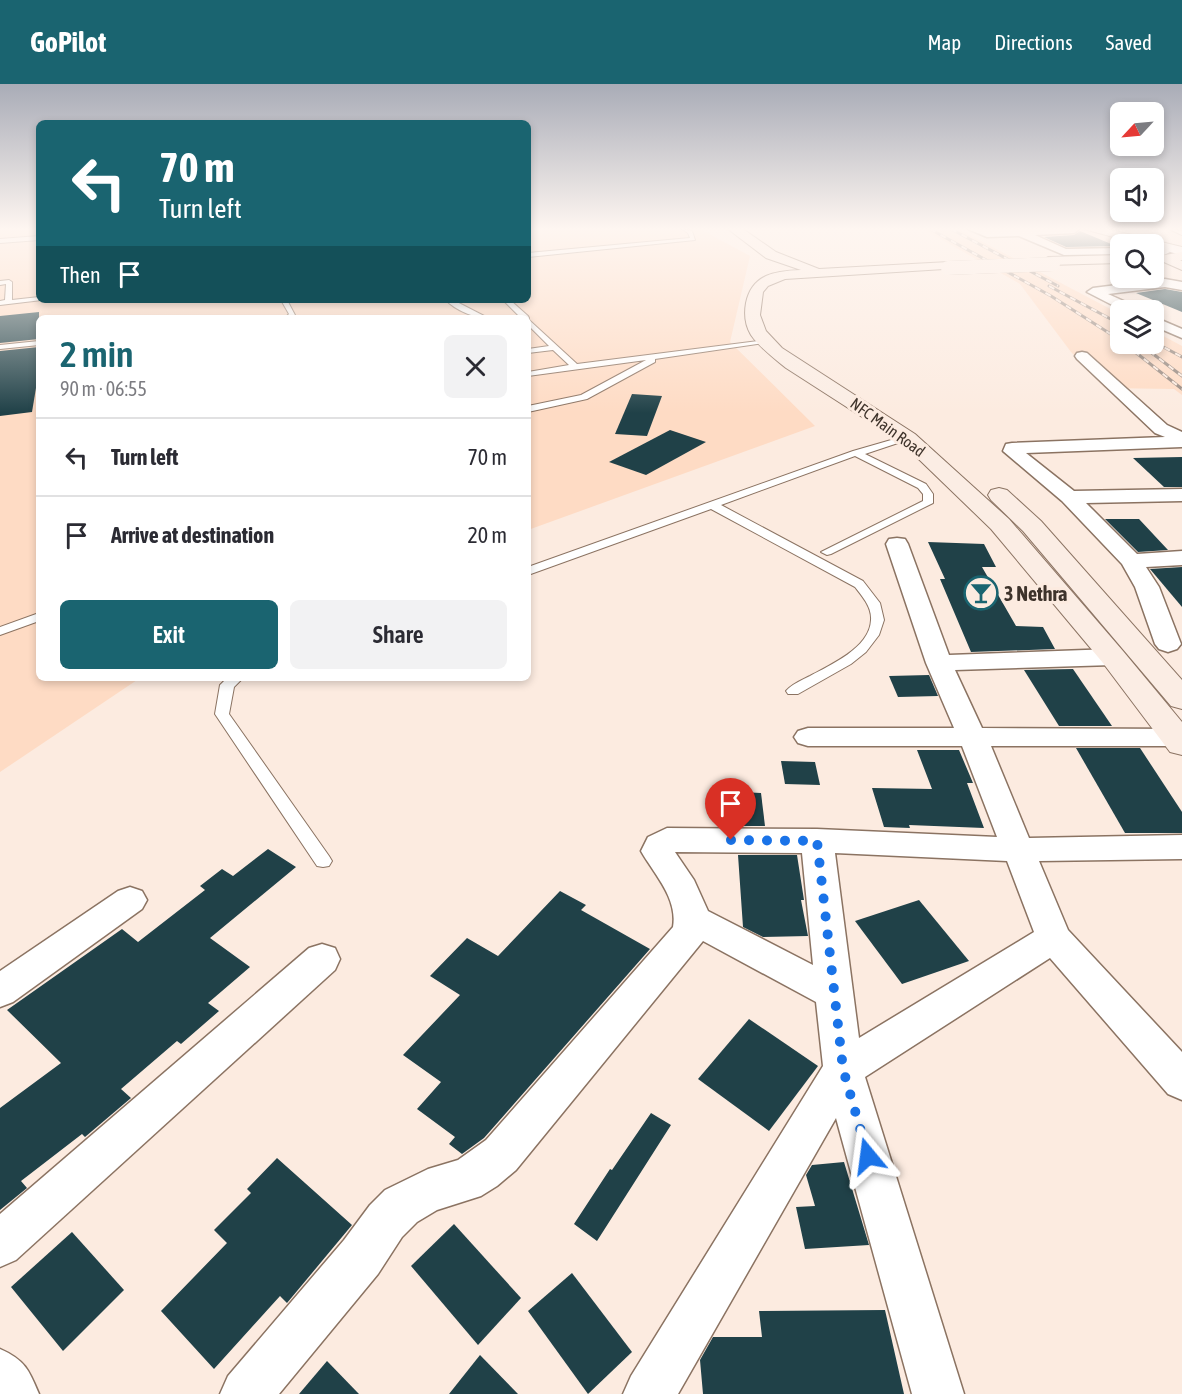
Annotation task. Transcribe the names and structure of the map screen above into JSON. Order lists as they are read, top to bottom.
{
  "streets": {
    "main road": ["NFC Main Road"]
  },
  "places": {
    "bar": ["3 Nethra"]
  },
  "north": "bottom left",
  "page": {
    "header": "GoPilot",
    "nav": ["Map", "Directions", "Saved"],
    "turn": ["70 m", "Turn left"],
    "then": "Then",
    "heading": ["2 min", "90 m · 06:55"],
    "list": [
      {
        "name": "Turn left",
        "value": "70 m"
      },
      {
        "name": "Arrive at destination",
        "value": "20 m"
      }
    ],
    "buttons": ["Exit", "Share"]
  }
}
